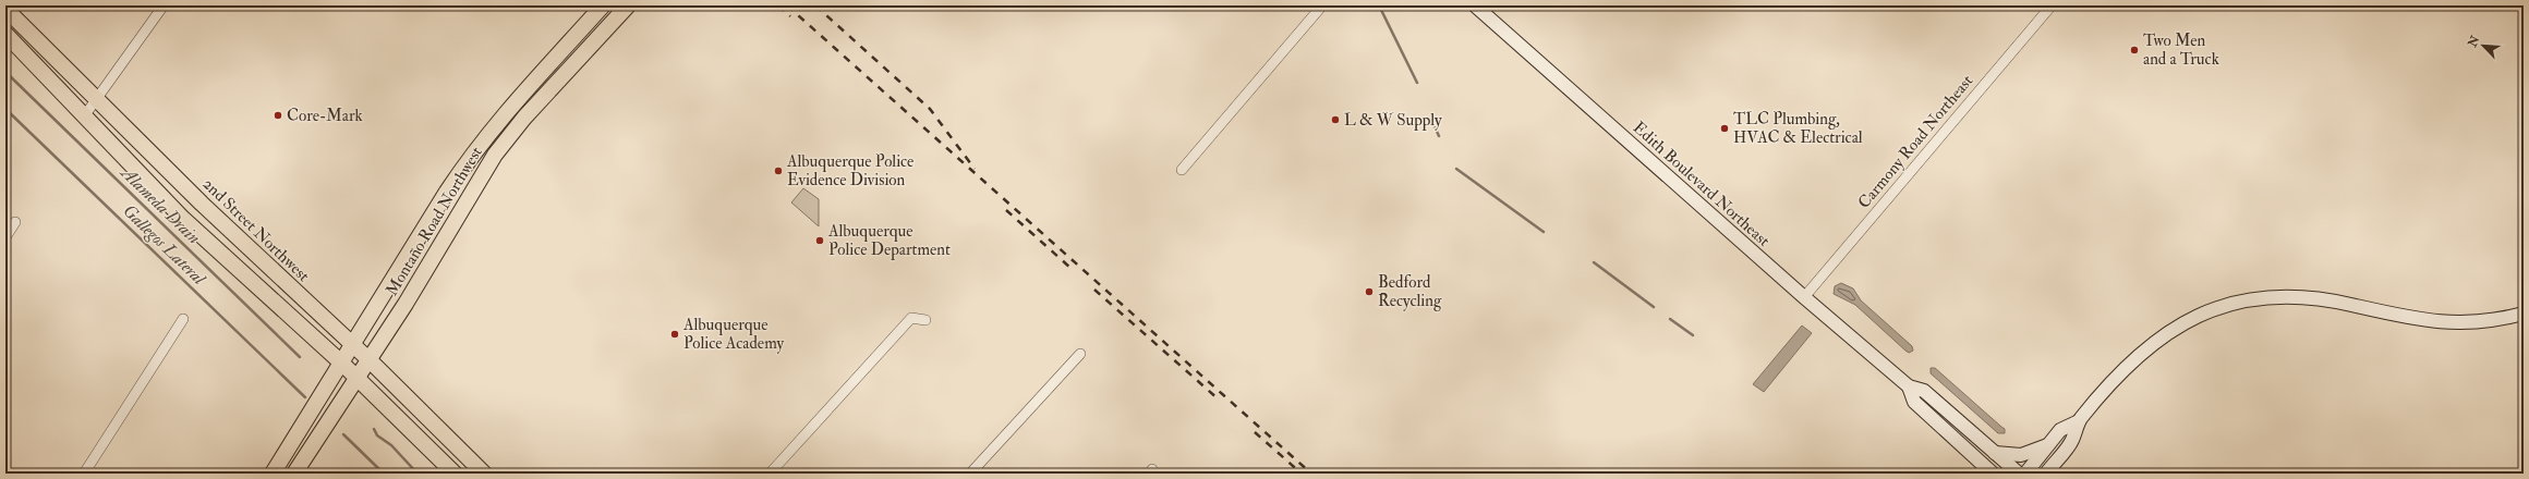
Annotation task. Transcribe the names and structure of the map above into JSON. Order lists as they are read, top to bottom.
{
  "streets": {
    "main road": ["Montaño Road Northwest", "2nd Street Northwest"],
    "street": ["Carmony Road Northeast", "Edith Boulevard Northeast"]
  },
  "crossings": [
    ["Carmony Road Northeast", "Edith Boulevard Northeast"],
    ["Montaño Road Northwest", "2nd Street Northwest"]
  ],
  "water": ["Alameda Drain", "Gallegos Lateral"],
  "places": [
    "Two Men and a Truck",
    "Core-Mark",
    "L & W Supply",
    "TLC Plumbing, HVAC & Electrical",
    "Albuquerque Police Evidence Division",
    "Albuquerque Police Department",
    "Bedford Recycling",
    "Albuquerque Police Academy"
  ],
  "north": "top left"
}
